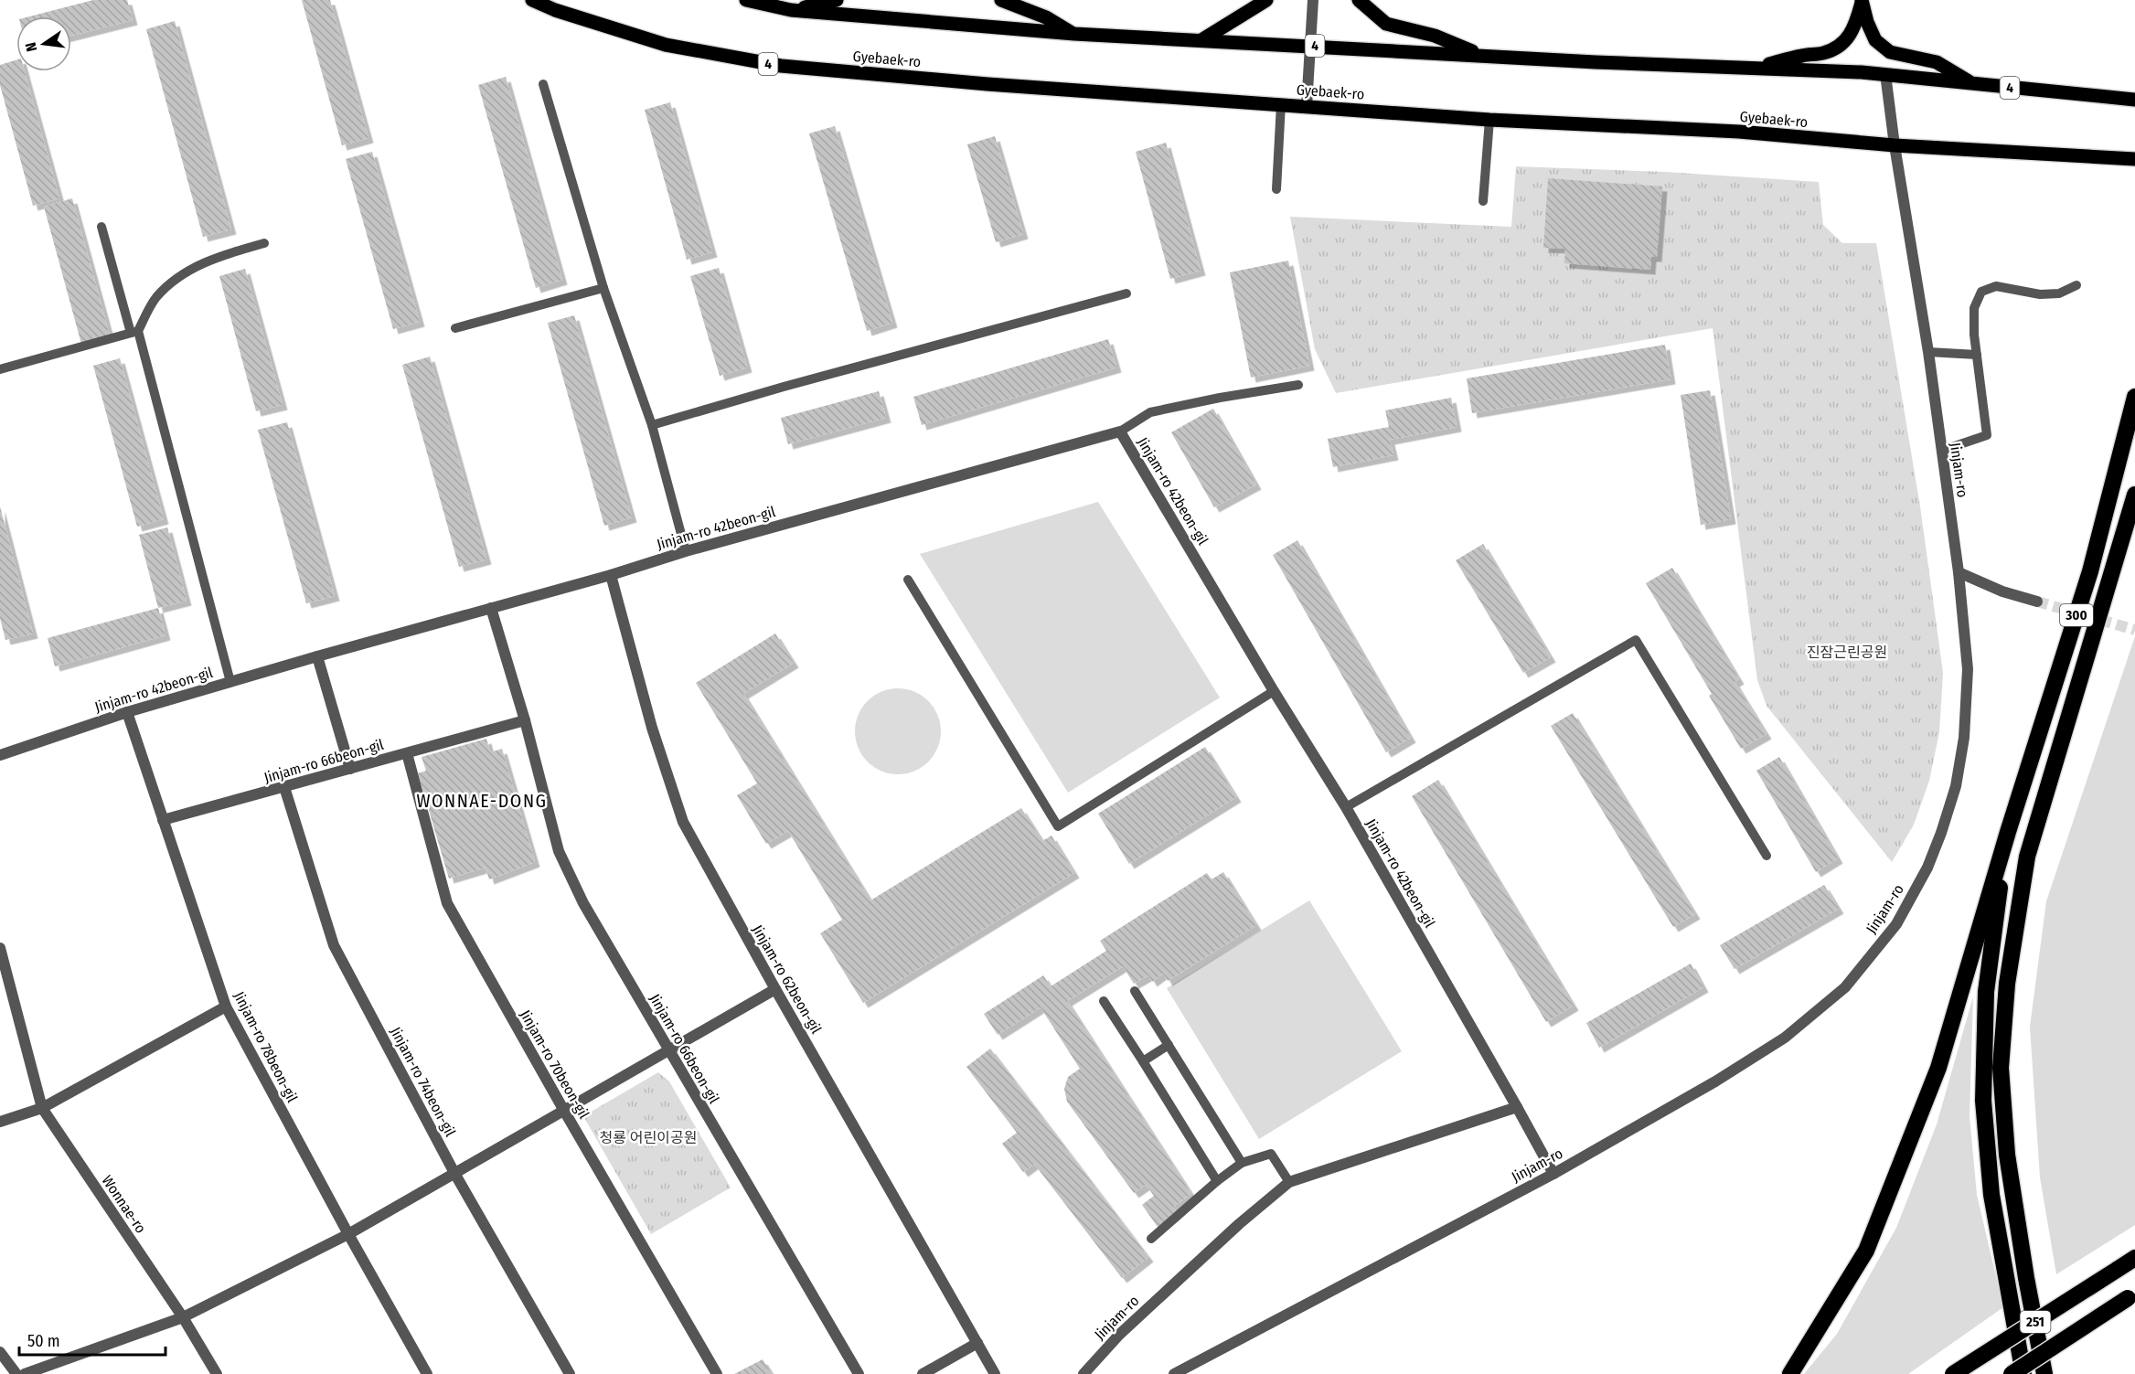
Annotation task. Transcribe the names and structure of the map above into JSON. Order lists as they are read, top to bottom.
{
  "streets": {
    "highway": ["300", "251"],
    "main road": ["4", "Gyebaek-ro"],
    "street": [
      "Jinjam-ro",
      "Jinjam-ro 42beon-gil",
      "Jinjam-ro 66beon-gil",
      "Jinjam-ro 62beon-gil",
      "Jinjam-ro 78beon-gil",
      "Jinjam-ro 70beon-gil",
      "Jinjam-ro 74beon-gil",
      "Wonnae-ro"
    ]
  },
  "crossings": [
    ["4", "Jinjam-ro"],
    ["Gyebaek-ro", "Jinjam-ro"],
    ["Jinjam-ro", "Jinjam-ro 42beon-gil"],
    ["Jinjam-ro 42beon-gil", "Jinjam-ro 66beon-gil"],
    ["Jinjam-ro 42beon-gil", "Jinjam-ro 62beon-gil"],
    ["Jinjam-ro 42beon-gil", "Jinjam-ro 78beon-gil"],
    ["Jinjam-ro 66beon-gil", "Jinjam-ro 78beon-gil"],
    ["Jinjam-ro 66beon-gil", "Jinjam-ro 70beon-gil"],
    ["Jinjam-ro 66beon-gil", "Jinjam-ro 74beon-gil"]
  ],
  "districts": ["WONNAE-DONG"],
  "parks": ["진잠근린공원", "청룡 어린이공원"],
  "scale_bar": "50 m",
  "north": "left"
}
